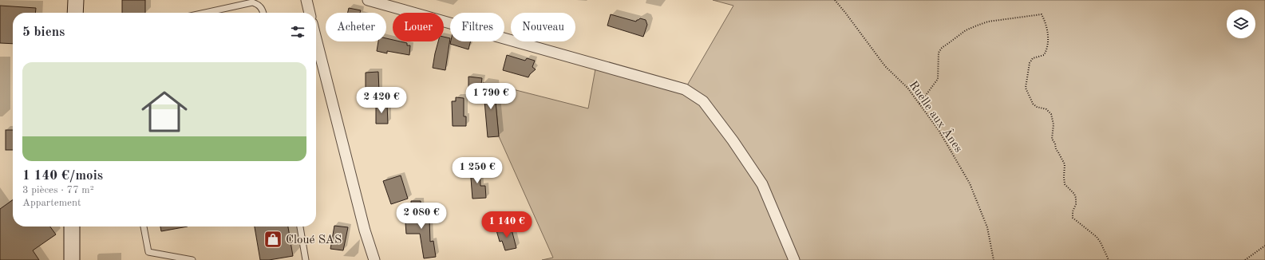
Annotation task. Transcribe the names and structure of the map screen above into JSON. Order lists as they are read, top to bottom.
{
  "streets": {
    "path": ["Ruelle aux Ânes"]
  },
  "places": {
    "shop": ["Cloué SAS"]
  },
  "page": {
    "chip": [
      "Acheter",
      "Louer",
      "Filtres",
      "Nouveau"
    ],
    "heading": "5 biens",
    "list": [
      {
        "name": "1 140 €/mois",
        "note": "3 pièces · 77 m² · Appartement"
      }
    ],
    "price": [
      "1 790 €",
      "2 420 €",
      "1 250 €",
      "2 080 €",
      "1 140 €"
    ]
  }
}
